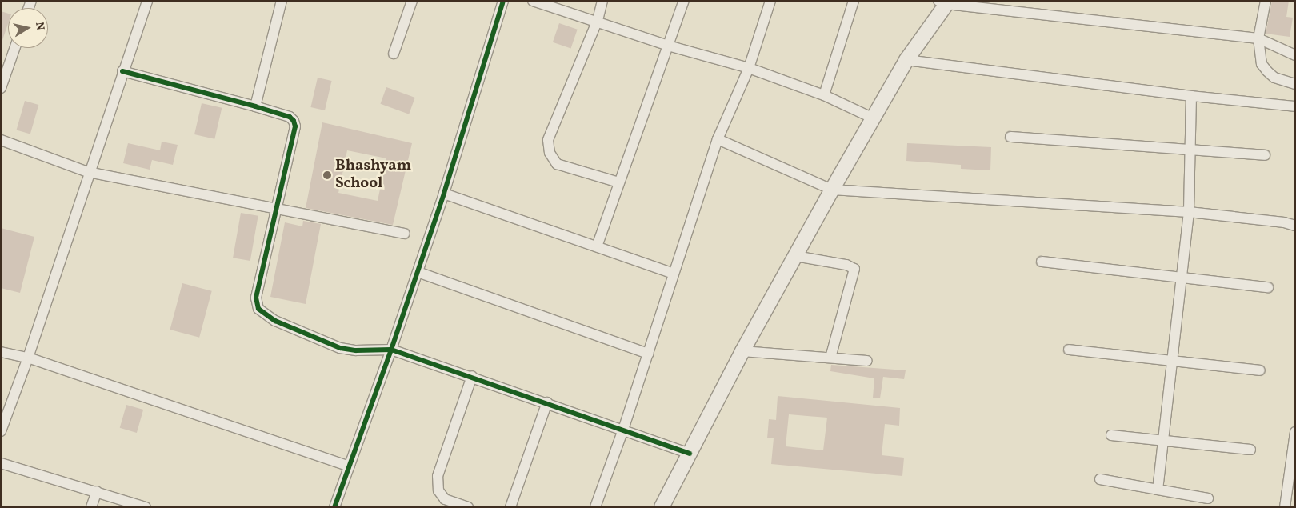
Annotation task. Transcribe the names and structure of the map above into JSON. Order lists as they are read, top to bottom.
{
  "places": ["Bhashyam School"],
  "north": "right"
}
